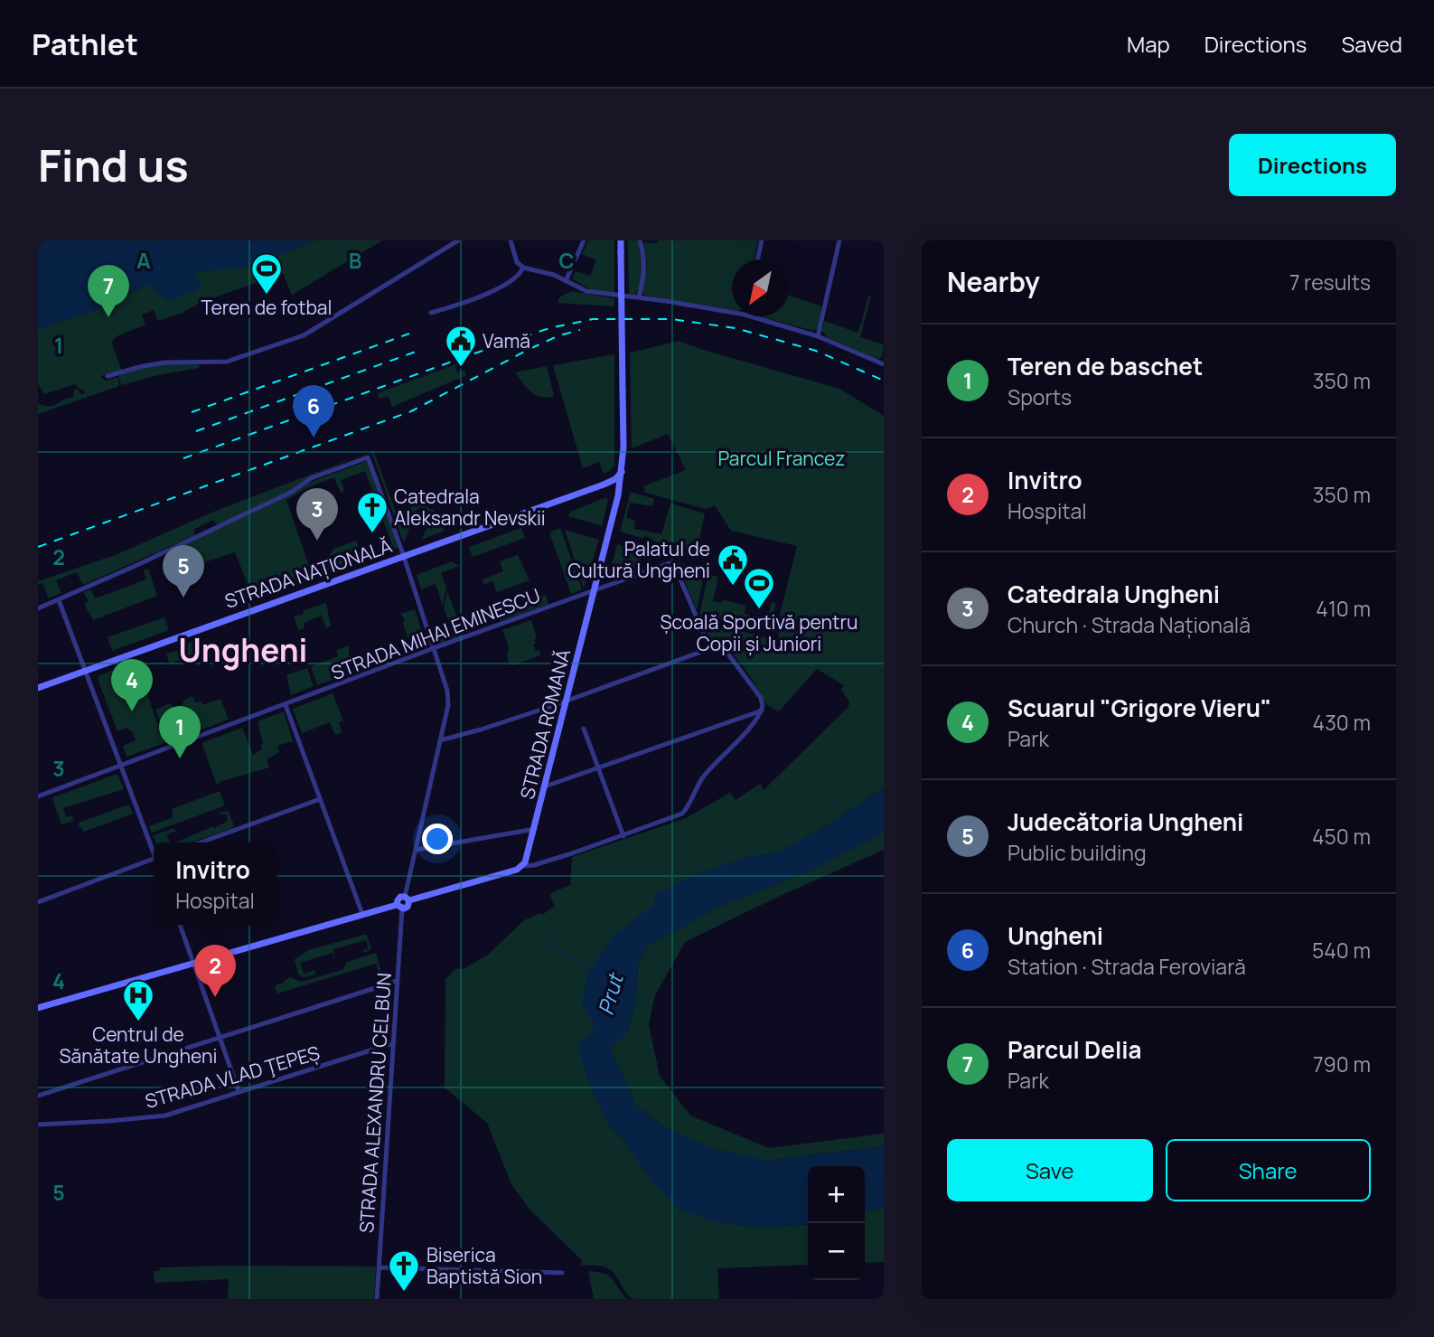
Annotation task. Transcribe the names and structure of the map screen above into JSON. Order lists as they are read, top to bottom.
{
  "streets": {
    "main road": ["STRADA NAȚIONALĂ", "STRADA ROMANĂ"],
    "street": ["STRADA MIHAI EMINESCU", "STRADA VLAD ŢEPEȘ", "STRADA ALEXANDRU CEL BUN"]
  },
  "crossings": [
    ["STRADA NAȚIONALĂ", "STRADA ROMANĂ"],
    ["STRADA MIHAI EMINESCU", "STRADA ROMANĂ"],
    ["STRADA VLAD ŢEPEȘ", "STRADA ALEXANDRU CEL BUN"]
  ],
  "districts": ["Ungheni"],
  "water": ["Prut"],
  "parks": ["Parcul Francez"],
  "places": {
    "sports": ["Teren de fotbal", "Școală Sportivă pentru Copii și Juniori"],
    "public building": ["Vamă", "Palatul de Cultură Ungheni"],
    "church": ["Catedrala Aleksandr Nevskii", "Biserica Baptistă Sion"],
    "hospital": ["Centrul de Sănătate Ungheni"]
  },
  "north": "bottom left",
  "page": {
    "header": "Pathlet",
    "nav": ["Map", "Directions", "Saved"],
    "buttons": [
      "Directions",
      ["Save", "Share"]
    ],
    "title": "Find us",
    "heading": ["Nearby", "7 results"],
    "pins": [
      "7",
      "6",
      "3",
      "5",
      "4",
      "1",
      "2"
    ],
    "list": [
      {
        "mark": "1",
        "name": "Teren de baschet",
        "note": "Sports",
        "value": "350 m"
      },
      {
        "mark": "2",
        "name": "Invitro",
        "note": "Hospital",
        "value": "350 m"
      },
      {
        "mark": "3",
        "name": "Catedrala Ungheni",
        "note": "Church · Strada Națională",
        "value": "410 m"
      },
      {
        "mark": "4",
        "name": "Scuarul \"Grigore Vieru\"",
        "note": "Park",
        "value": "430 m"
      },
      {
        "mark": "5",
        "name": "Judecătoria Ungheni",
        "note": "Public building",
        "value": "450 m"
      },
      {
        "mark": "6",
        "name": "Ungheni",
        "note": "Station · Strada Feroviară",
        "value": "540 m"
      },
      {
        "mark": "7",
        "name": "Parcul Delia",
        "note": "Park",
        "value": "790 m"
      }
    ],
    "popup": ["Invitro", "Hospital"],
    "map_buttons": ["+", "−"]
  },
  "grid": {
    "columns": ["A", "B", "C"],
    "rows": [
      "1",
      "2",
      "3",
      "4",
      "5"
    ]
  }
}
